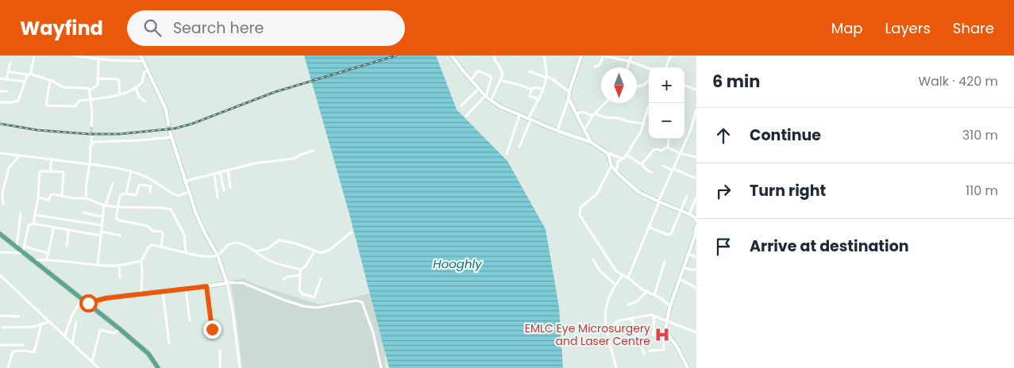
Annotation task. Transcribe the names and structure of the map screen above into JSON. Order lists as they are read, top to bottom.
{
  "water": ["Hooghly"],
  "places": {
    "hospital": ["EMLC Eye Microsurgery and Laser Centre"]
  },
  "north": "bottom",
  "page": {
    "header": "Wayfind",
    "search": "Search here",
    "nav": ["Map", "Layers", "Share"],
    "heading": ["6 min", "Walk · 420 m"],
    "map_buttons": ["+", "−"],
    "list": [
      ["Continue", "310 m"],
      ["Turn right", "110 m"],
      "Arrive at destination"
    ]
  }
}
